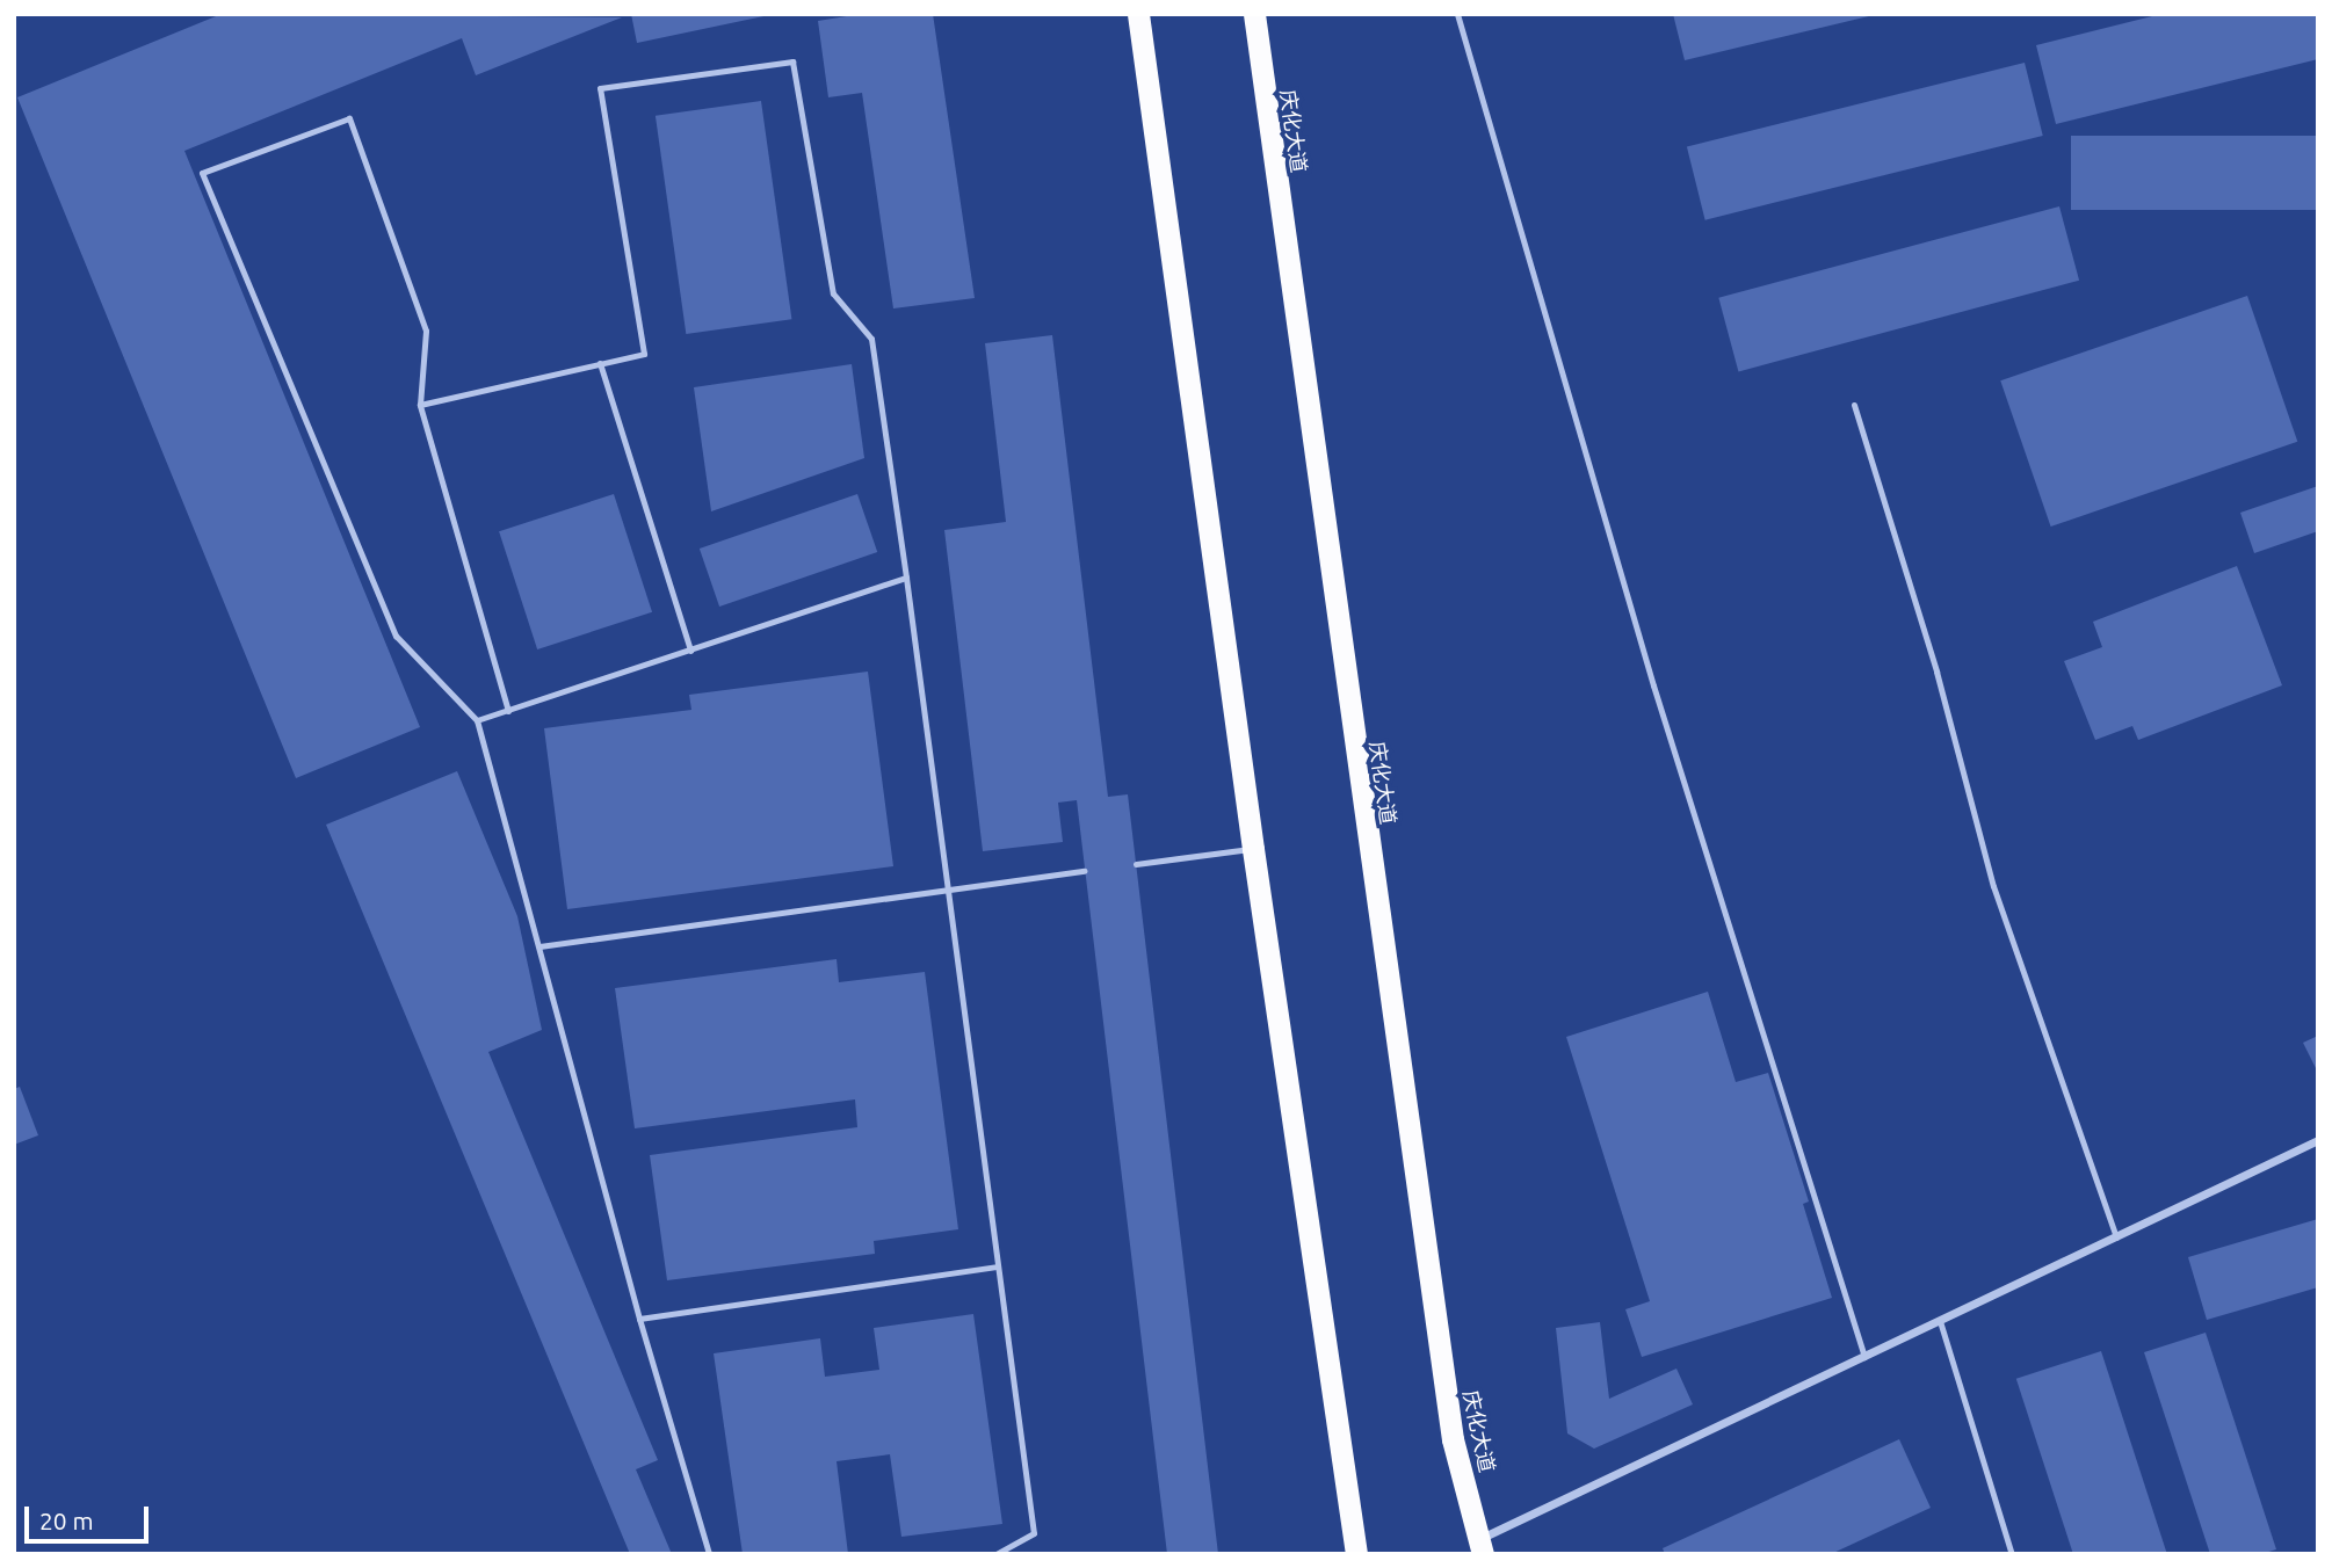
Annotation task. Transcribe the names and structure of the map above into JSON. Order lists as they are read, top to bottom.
{
  "streets": {
    "highway": ["庆化大道"]
  },
  "scale_bar": "20 m"
}
